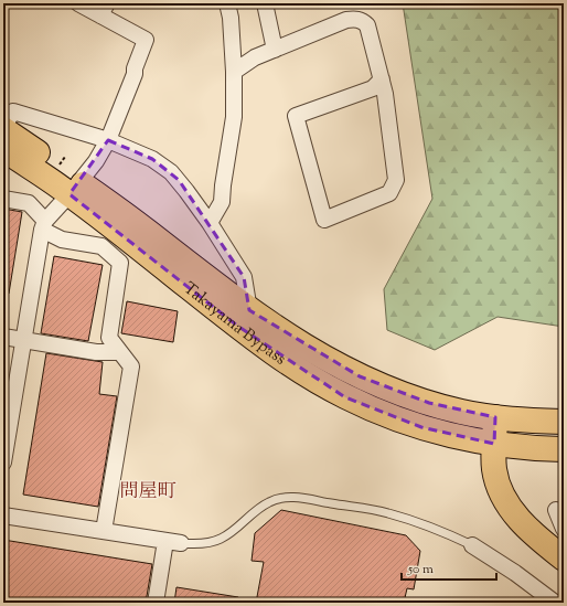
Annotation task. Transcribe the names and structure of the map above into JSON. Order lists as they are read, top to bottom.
{
  "streets": {
    "main road": ["Takayama Bypass"]
  },
  "districts": ["問屋町"],
  "scale_bar": "50 m"
}
